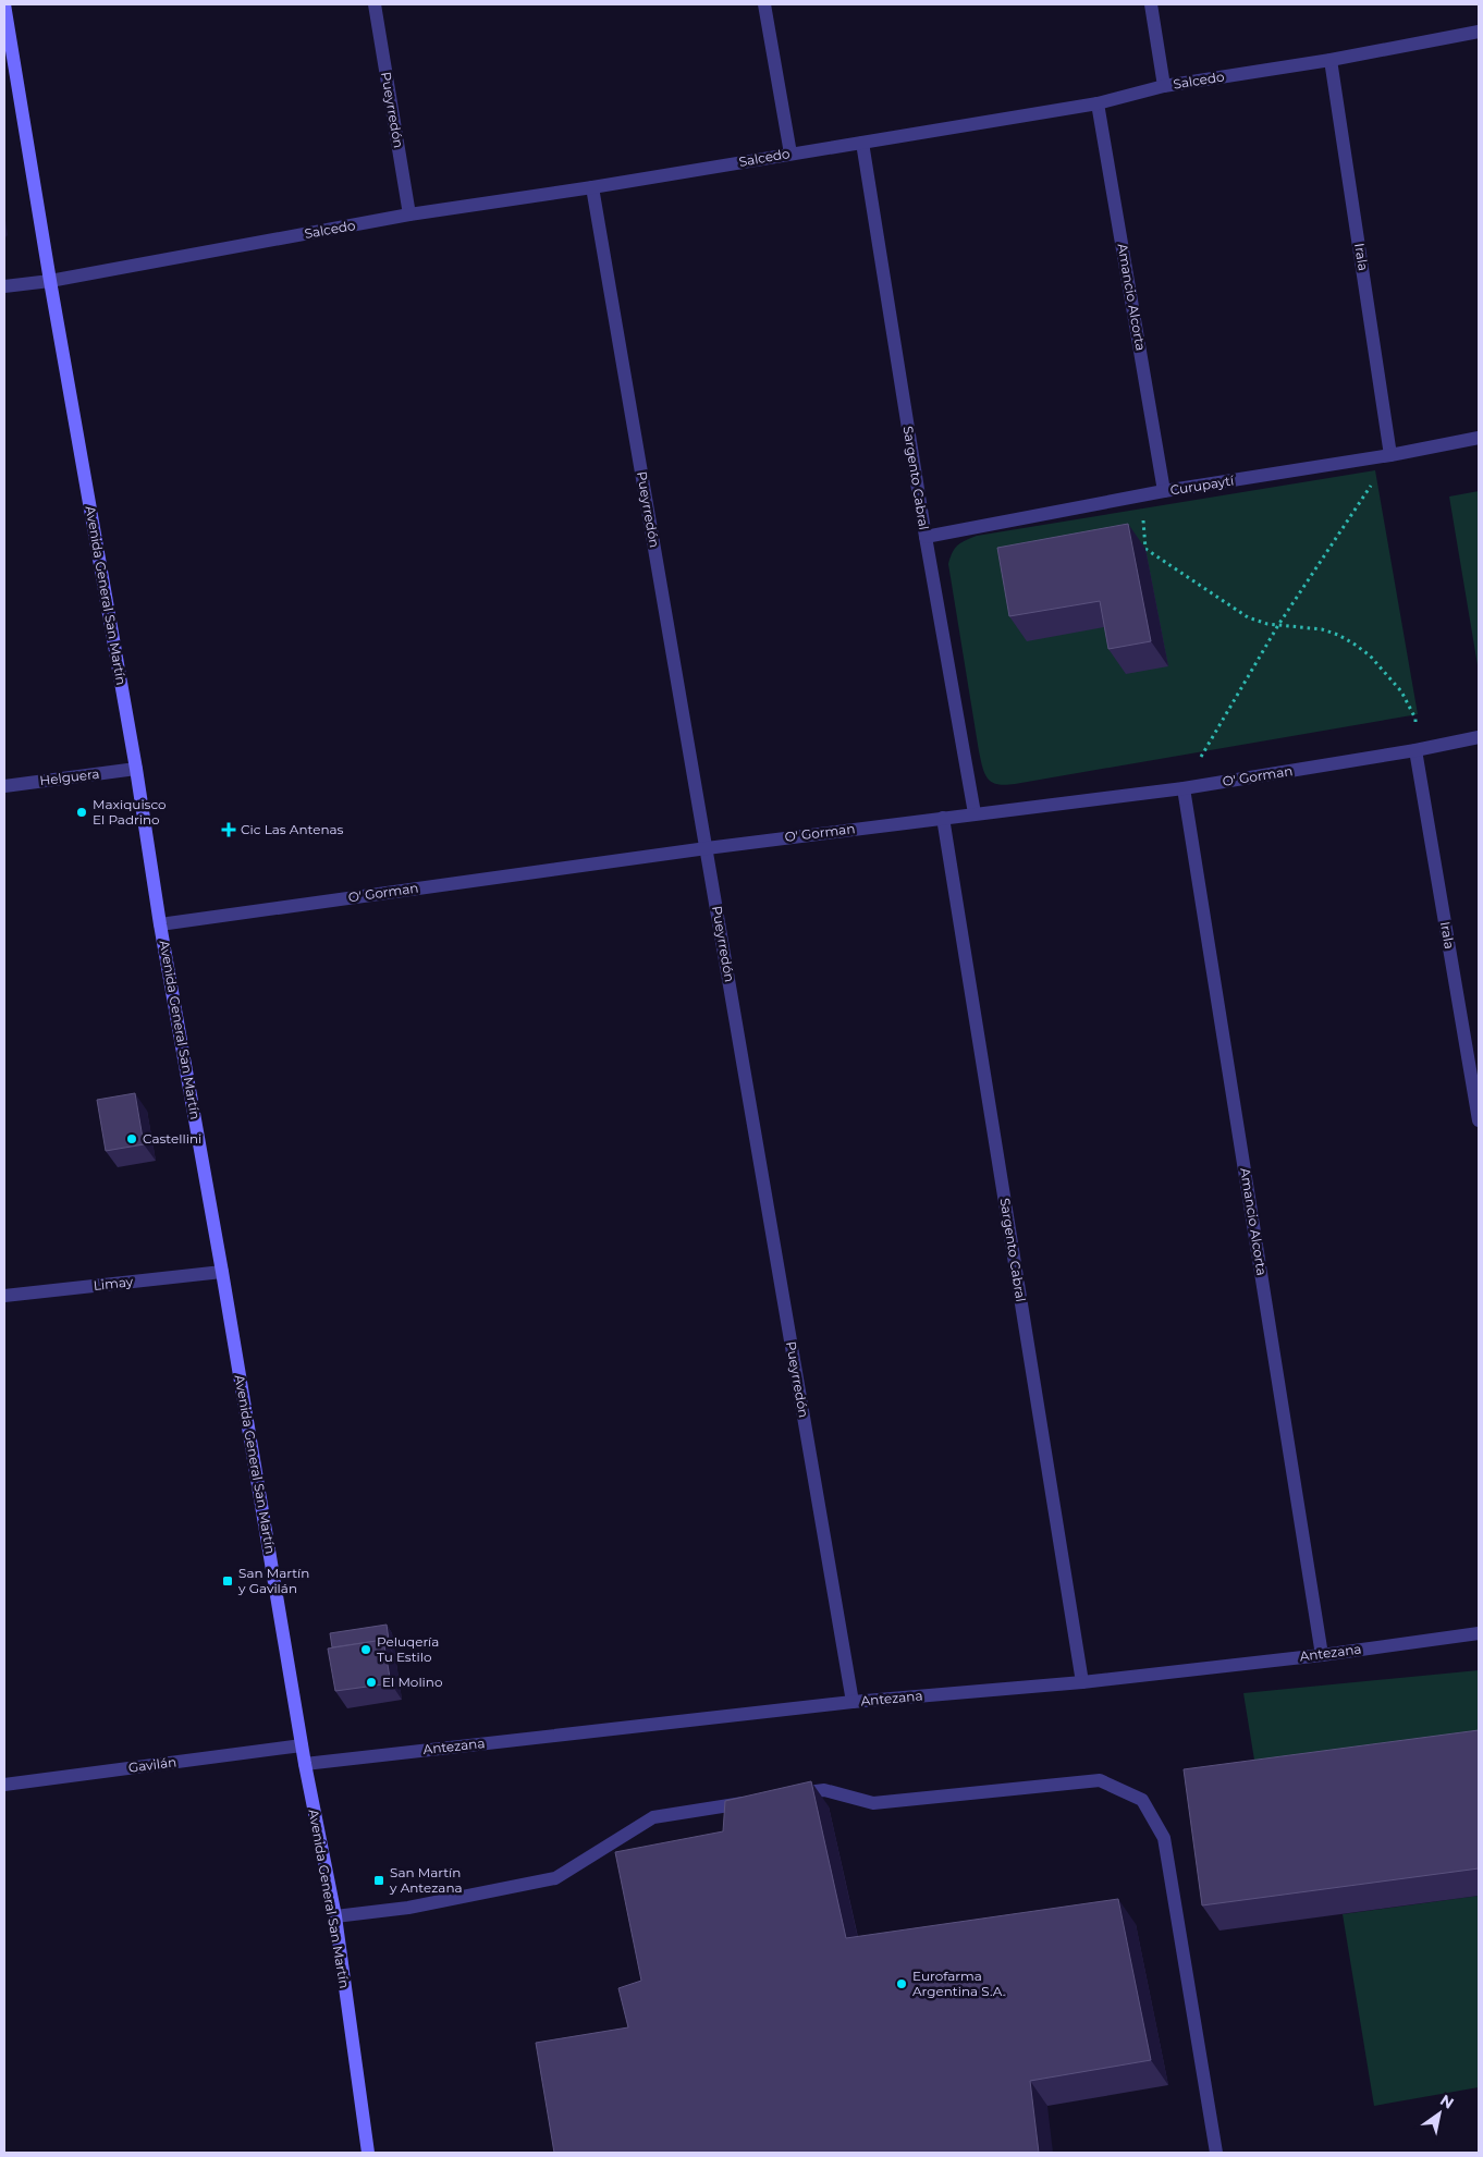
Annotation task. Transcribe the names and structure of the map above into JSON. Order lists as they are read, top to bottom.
{
  "streets": {
    "main road": ["Avenida General San Martín"],
    "street": [
      "Salcedo",
      "Pueyrredón",
      "Irala",
      "Amancio Alcorta",
      "Sargento Cabral",
      "Curupaytí",
      "O' Gorman",
      "Helguera",
      "Limay",
      "Antezana",
      "Gavilán"
    ]
  },
  "crossings": [
    ["Salcedo", "Pueyrredón"],
    ["Salcedo", "Irala"],
    ["Salcedo", "Amancio Alcorta"],
    ["Salcedo", "Sargento Cabral"],
    ["Salcedo", "Avenida General San Martín"],
    ["Pueyrredón", "O' Gorman"],
    ["Pueyrredón", "Antezana"],
    ["Irala", "Curupaytí"],
    ["Irala", "O' Gorman"],
    ["Amancio Alcorta", "Curupaytí"],
    ["Amancio Alcorta", "O' Gorman"],
    ["Amancio Alcorta", "Antezana"],
    ["Sargento Cabral", "Curupaytí"],
    ["Sargento Cabral", "O' Gorman"],
    ["Sargento Cabral", "Antezana"],
    ["Avenida General San Martín", "O' Gorman"],
    ["Avenida General San Martín", "Helguera"],
    ["Avenida General San Martín", "Limay"],
    ["Avenida General San Martín", "Antezana"],
    ["Avenida General San Martín", "Gavilán"]
  ],
  "places": {
    "other": [
      "Maxiquisco El Padrino",
      "Castellini",
      "Peluqería Tu Estilo",
      "El Molino",
      "Eurofarma Argentina S.A."
    ],
    "health": ["Cic Las Antenas"],
    "transit": ["San Martín y Gavilán", "San Martín y Antezana"]
  },
  "north": "top right"
}
